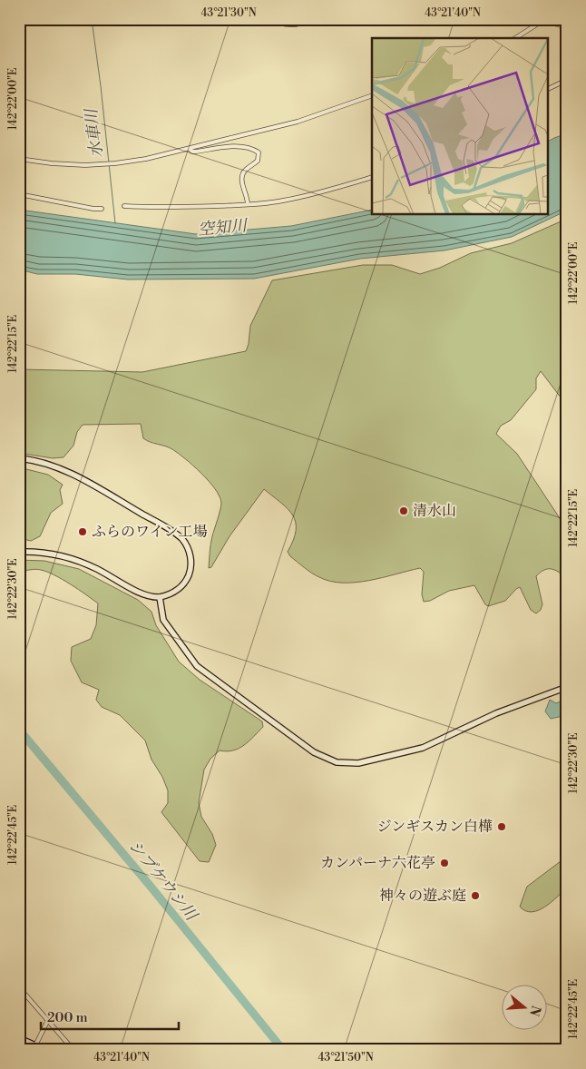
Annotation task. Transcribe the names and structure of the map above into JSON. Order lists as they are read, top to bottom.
{
  "water": ["水車川", "空知川", "シブケウシ川"],
  "places": [
    "清水山",
    "ふらのワイン工場",
    "ジンギスカン白樺",
    "カンパーナ六花亭",
    "神々の遊ぶ庭"
  ],
  "scale_bar": "200 m",
  "north": "right",
  "coordinates": [
    "43°21'30\"N",
    "43°21'40\"N",
    "142°22'00\"E",
    "142°22'15\"E",
    "142°22'30\"E",
    "142°22'45\"E",
    "43°21'50\"N"
  ]
}
